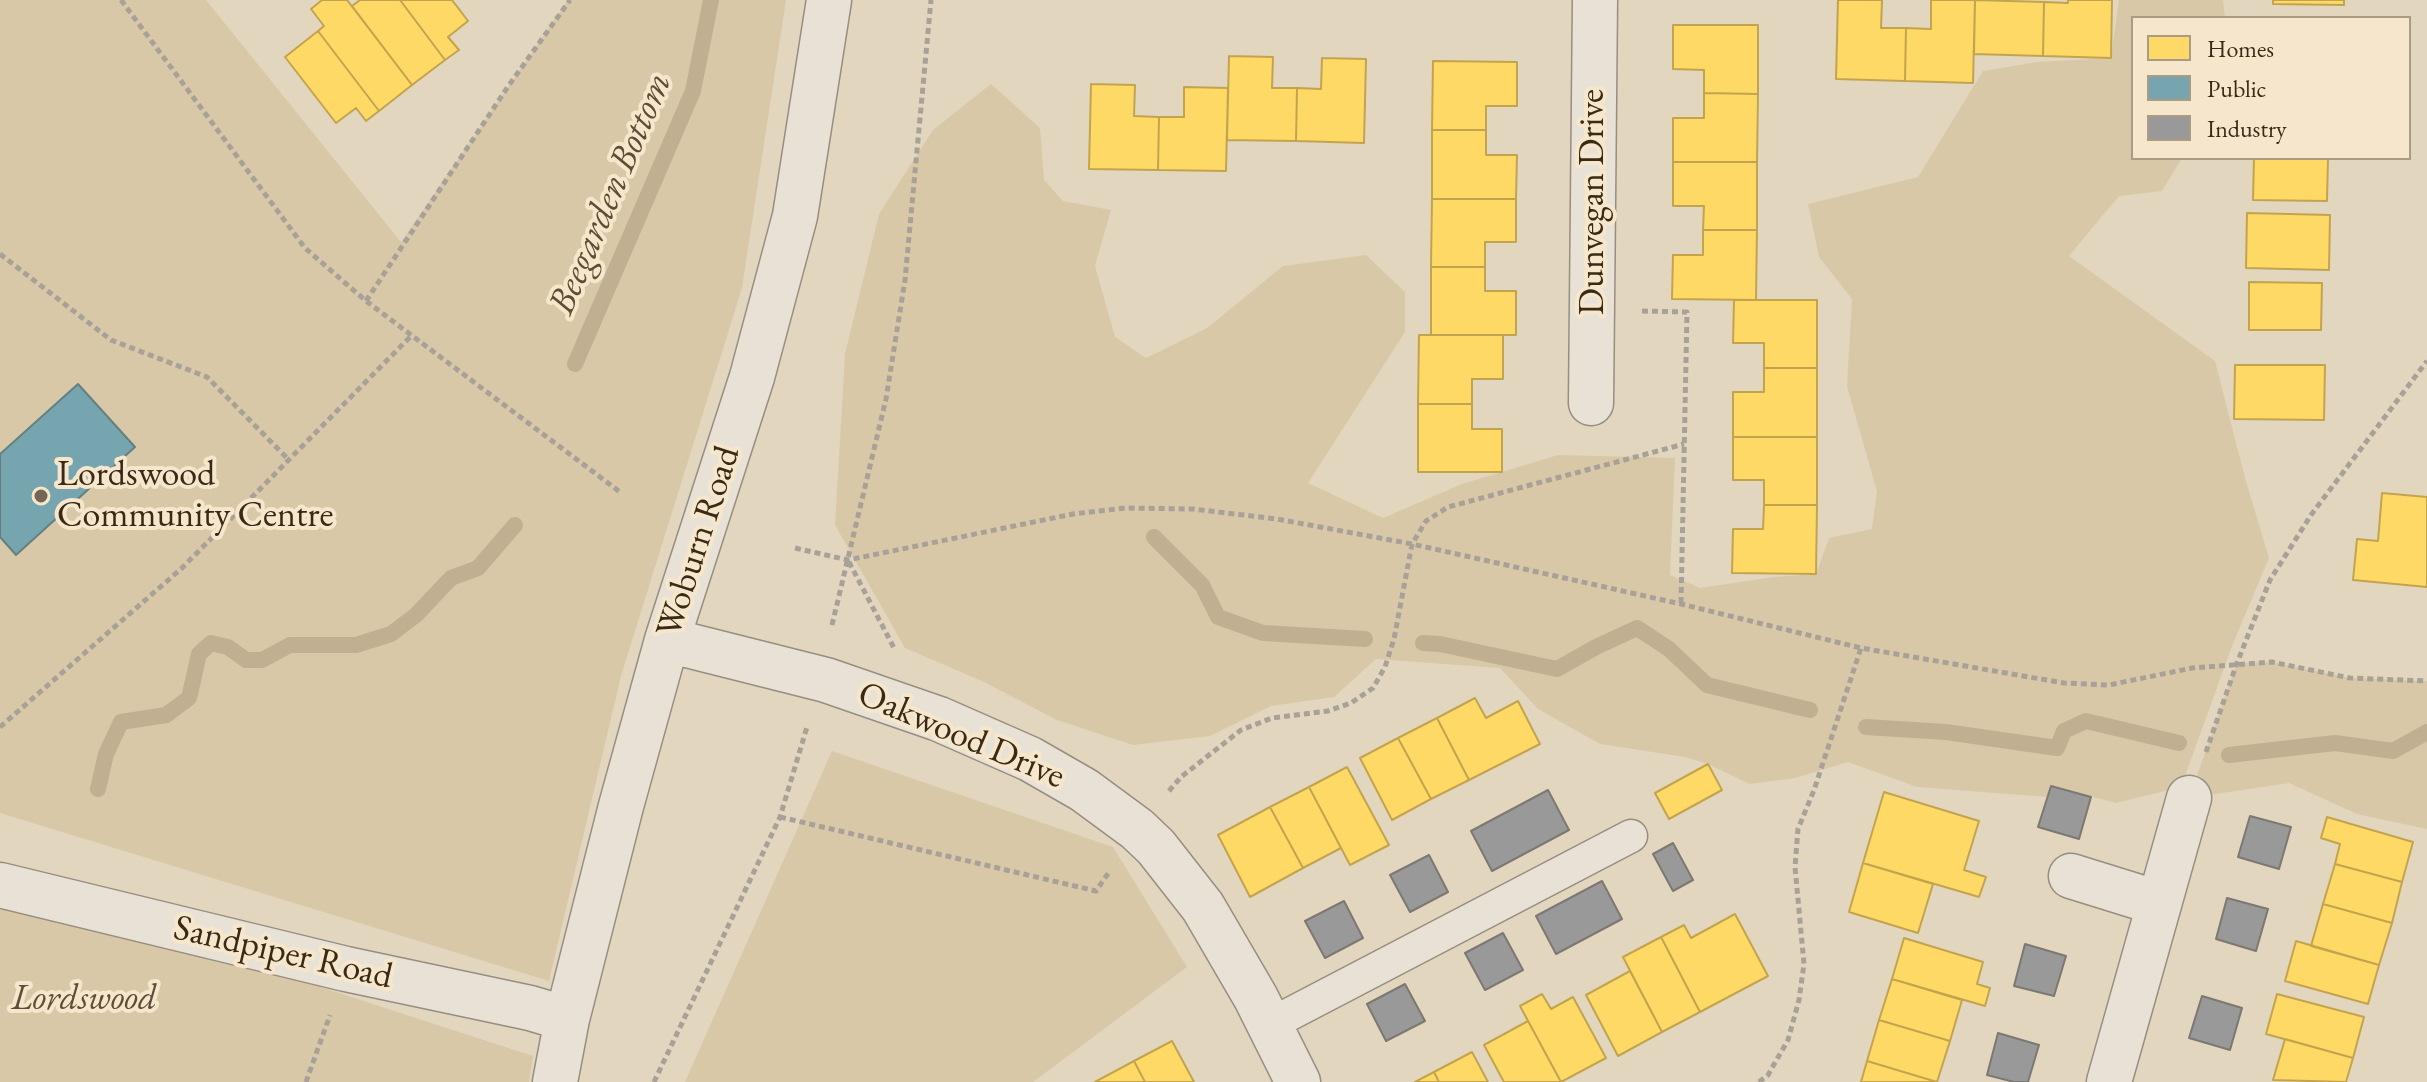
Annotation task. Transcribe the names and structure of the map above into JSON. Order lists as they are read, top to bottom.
{
  "streets": {
    "street": [
      "Dunvegan Drive",
      "Woburn Road",
      "Oakwood Drive",
      "Sandpiper Road"
    ]
  },
  "crossings": [
    ["Woburn Road", "Oakwood Drive"],
    ["Woburn Road", "Sandpiper Road"]
  ],
  "water": ["Beegarden Bottom"],
  "parks": ["Lordswood"],
  "places": ["Lordswood Community Centre"],
  "legend": ["Homes", "Public", "Industry"]
}
